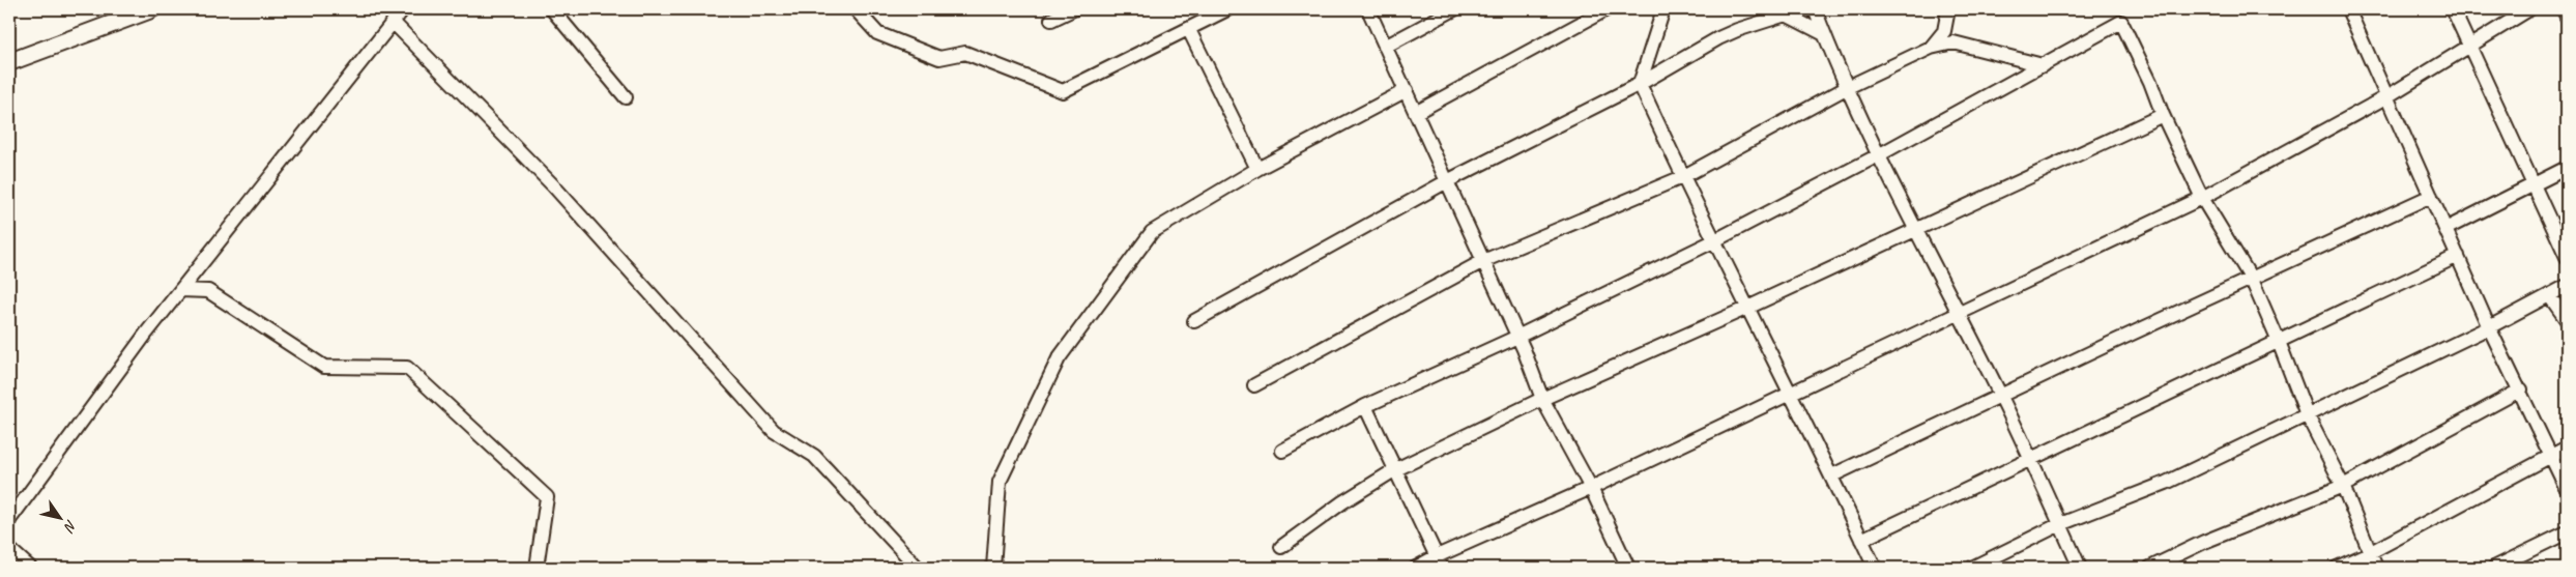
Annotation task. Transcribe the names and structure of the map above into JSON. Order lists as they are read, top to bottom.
{
  "north": "bottom right"
}
